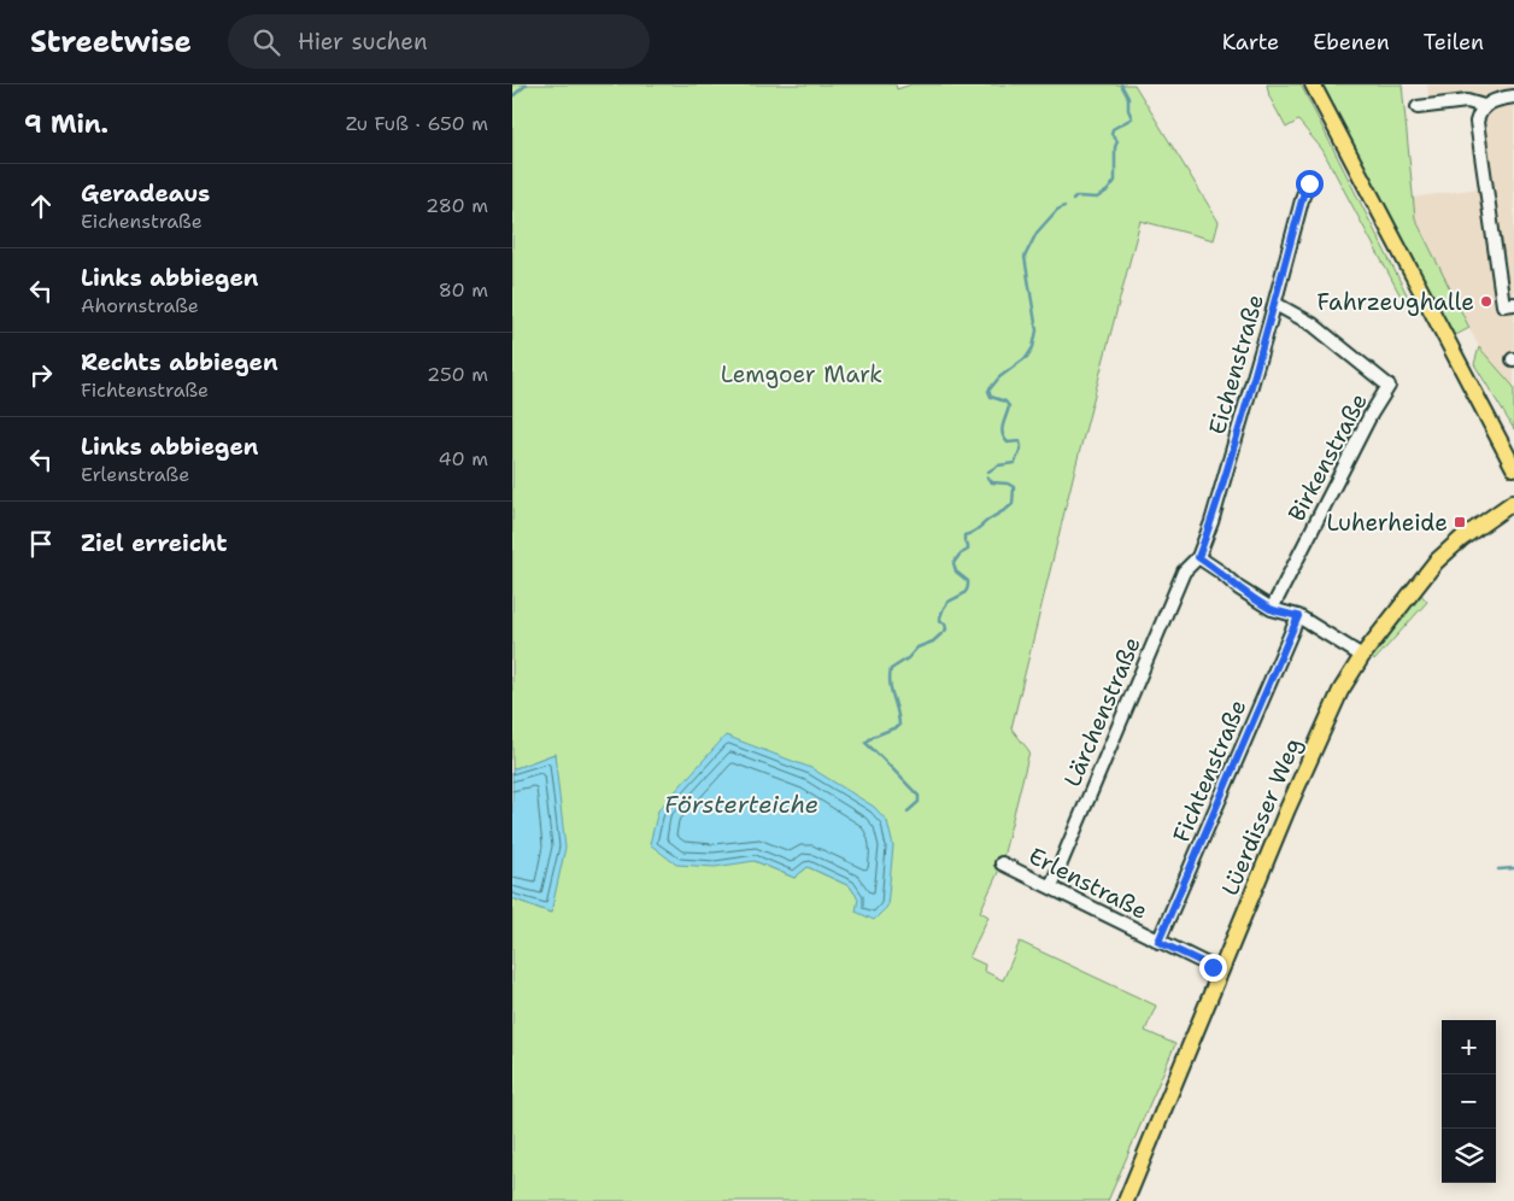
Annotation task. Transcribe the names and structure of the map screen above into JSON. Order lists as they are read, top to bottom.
{
  "streets": {
    "main road": ["Lüerdisser Weg"],
    "street": [
      "Eichenstraße",
      "Birkenstraße",
      "Lärchenstraße",
      "Fichtenstraße",
      "Erlenstraße"
    ]
  },
  "crossings": [
    ["Eichenstraße", "Birkenstraße"],
    ["Eichenstraße", "Lärchenstraße"],
    ["Lärchenstraße", "Erlenstraße"],
    ["Fichtenstraße", "Erlenstraße"],
    ["Lüerdisser Weg", "Erlenstraße"]
  ],
  "water": ["Försterteiche"],
  "parks": ["Lemgoer Mark"],
  "places": {
    "other": ["Fahrzeughalle"],
    "transit": ["Luherheide"]
  },
  "page": {
    "header": "Streetwise",
    "search": "Hier suchen",
    "nav": ["Karte", "Ebenen", "Teilen"],
    "heading": ["9 Min.", "Zu Fuß · 650 m"],
    "list": [
      ["Geradeaus", "Eichenstraße", "280 m"],
      ["Links abbiegen", "Ahornstraße", "80 m"],
      ["Rechts abbiegen", "Fichtenstraße", "250 m"],
      ["Links abbiegen", "Erlenstraße", "40 m"],
      "Ziel erreicht"
    ],
    "map_buttons": ["+", "−"]
  }
}
